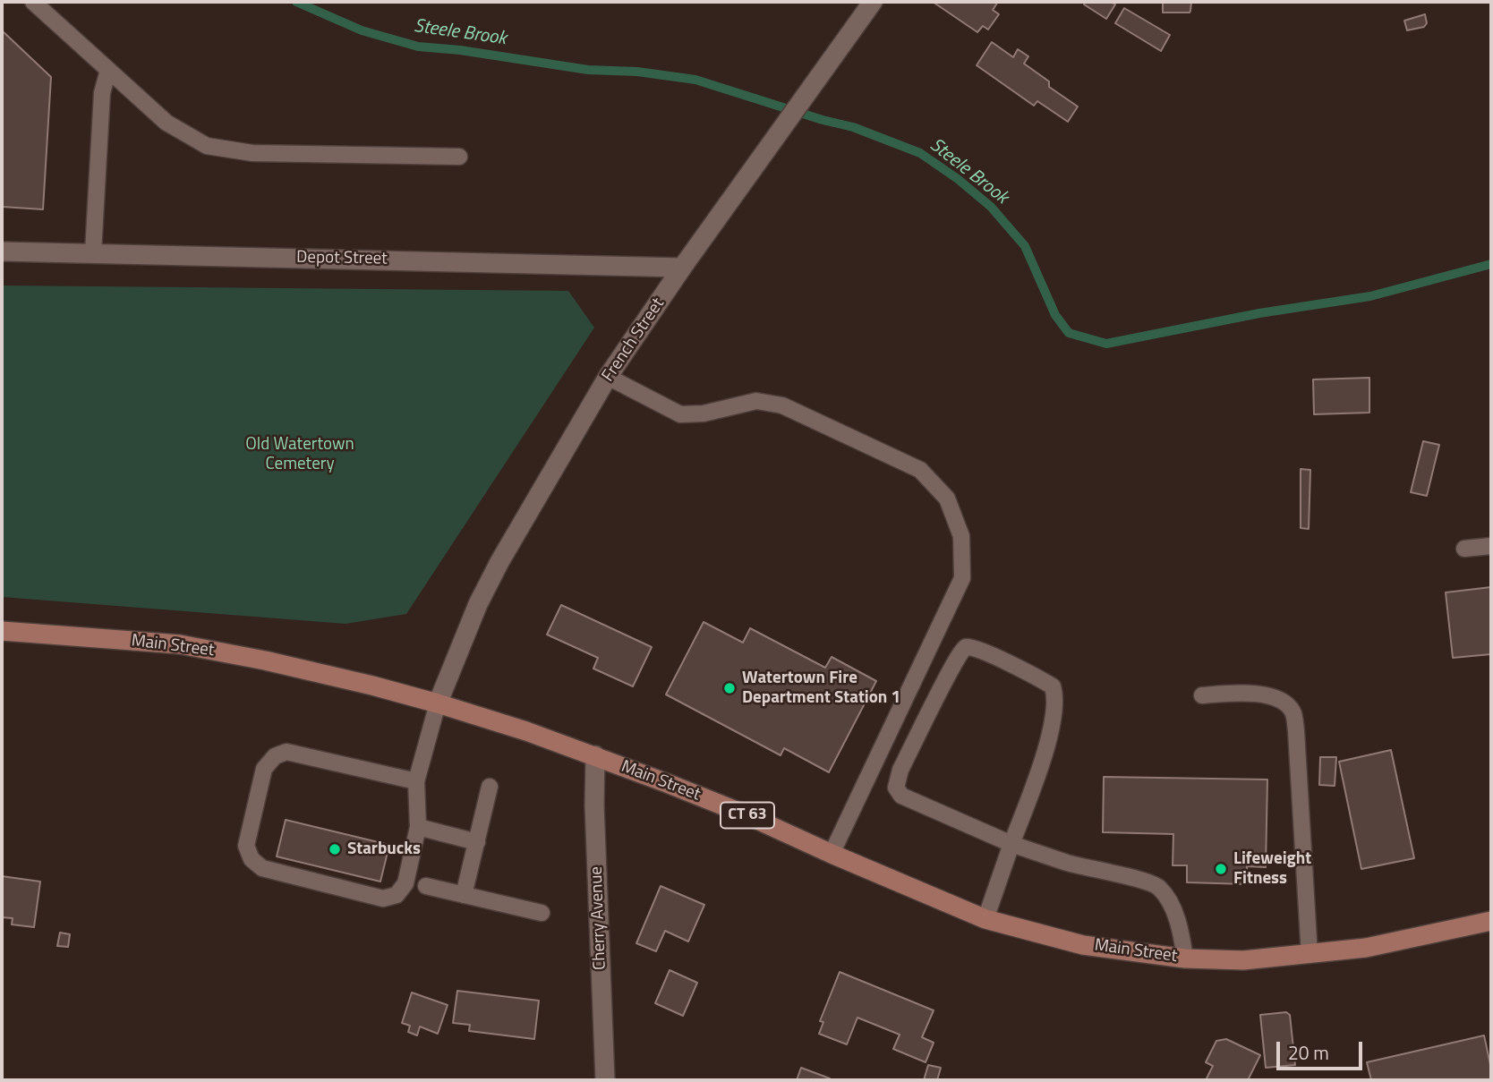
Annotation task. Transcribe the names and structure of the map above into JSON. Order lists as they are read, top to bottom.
{
  "streets": {
    "main road": ["Main Street", "CT 63"],
    "street": ["Depot Street", "French Street", "Cherry Avenue"]
  },
  "crossings": [
    ["Depot Street", "French Street"],
    ["French Street", "Main Street"],
    ["Main Street", "Cherry Avenue"]
  ],
  "water": ["Steele Brook"],
  "parks": ["Old Watertown Cemetery"],
  "places": ["Watertown Fire Department Station 1", "Starbucks", "Lifeweight Fitness"],
  "scale_bar": "20 m"
}
